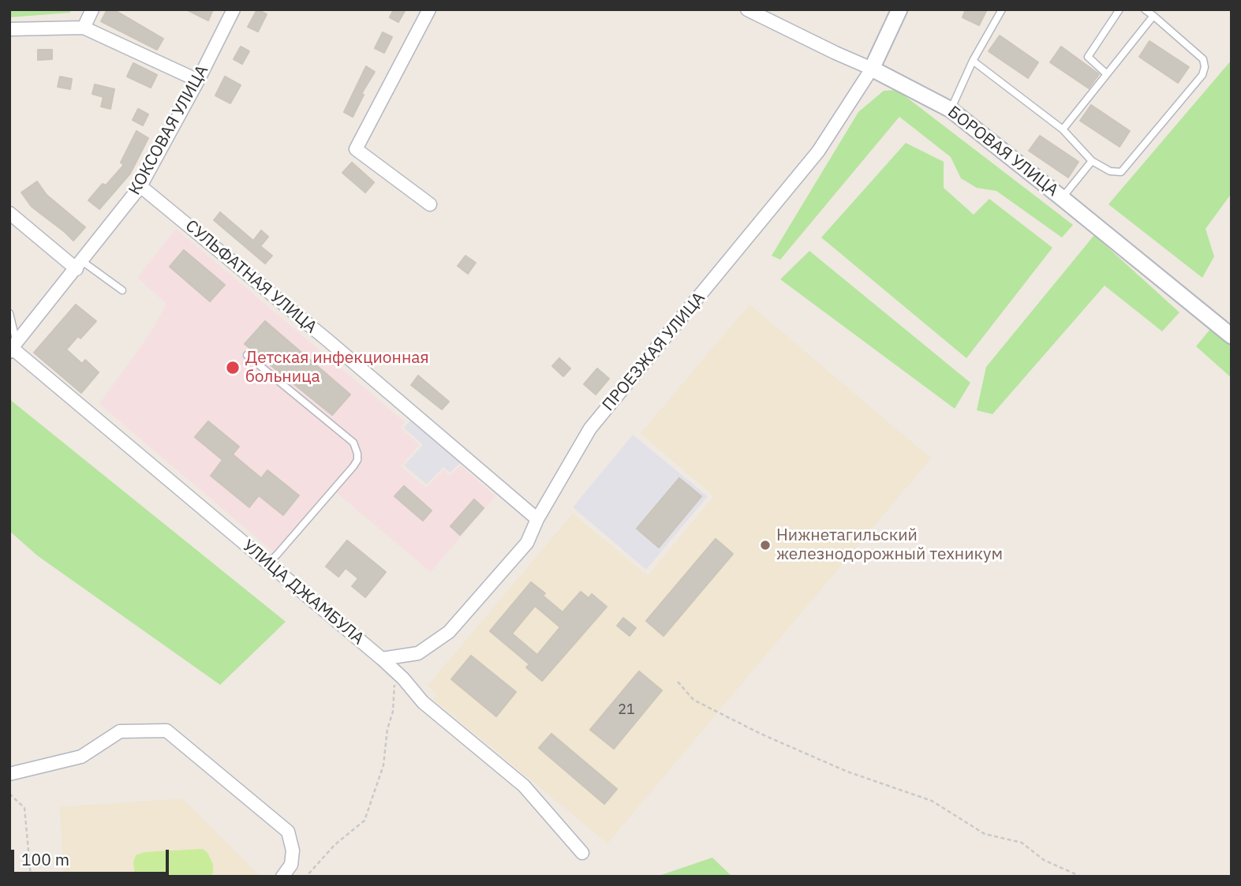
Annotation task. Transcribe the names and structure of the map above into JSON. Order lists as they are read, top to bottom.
{
  "streets": {
    "street": [
      "КОКСОВАЯ УЛИЦА",
      "БОРОВАЯ УЛИЦА",
      "СУЛЬФАТНАЯ УЛИЦА",
      "ПРОЕЗЖАЯ УЛИЦА",
      "УЛИЦА ДЖАМБУЛА"
    ]
  },
  "crossings": [
    ["КОКСОВАЯ УЛИЦА", "СУЛЬФАТНАЯ УЛИЦА"],
    ["КОКСОВАЯ УЛИЦА", "УЛИЦА ДЖАМБУЛА"],
    ["БОРОВАЯ УЛИЦА", "ПРОЕЗЖАЯ УЛИЦА"],
    ["СУЛЬФАТНАЯ УЛИЦА", "ПРОЕЗЖАЯ УЛИЦА"],
    ["ПРОЕЗЖАЯ УЛИЦА", "УЛИЦА ДЖАМБУЛА"]
  ],
  "places": ["Детская инфекционная больница", "Нижнетагильский железнодорожный техникум"],
  "house_numbers": ["21"],
  "scale_bar": "100 m"
}
